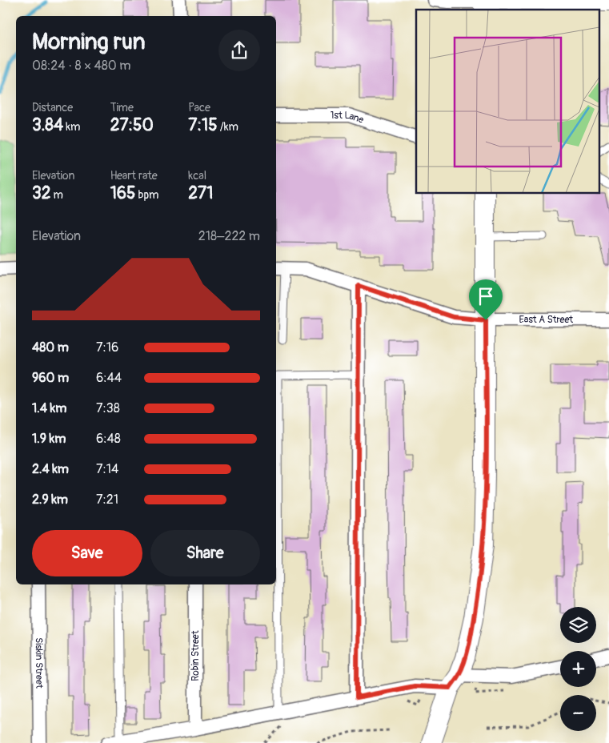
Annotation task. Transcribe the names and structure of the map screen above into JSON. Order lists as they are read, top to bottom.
{
  "streets": {
    "street": [
      "1st Lane",
      "East A Street",
      "Robin Street",
      "Siskin Street"
    ]
  },
  "page": {
    "heading": ["Morning run", "08:24 · 8 × 480 m"],
    "stats": [
      ["Distance", "3.84 km"],
      ["Time", "27:50"],
      ["Pace", "7:15 /km"],
      ["Elevation", "32 m"],
      ["Heart rate", "165 bpm"],
      ["kcal", "271"]
    ],
    "chart": ["Elevation", "218–222 m"],
    "list": [
      {
        "name": "480 m",
        "note": "7:16"
      },
      {
        "name": "960 m",
        "note": "6:44"
      },
      {
        "name": "1.4 km",
        "note": "7:38"
      },
      {
        "name": "1.9 km",
        "note": "6:48"
      },
      {
        "name": "2.4 km",
        "note": "7:14"
      },
      {
        "name": "2.9 km",
        "note": "7:21"
      }
    ],
    "buttons": ["Save", "Share"],
    "map_buttons": ["+", "−"]
  }
}
